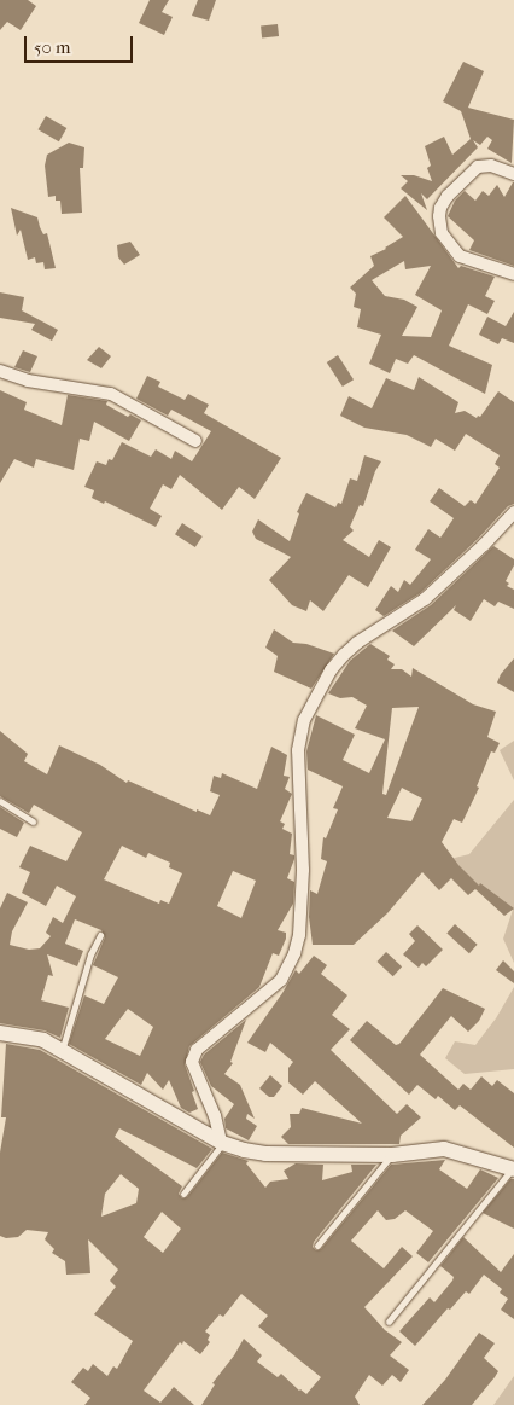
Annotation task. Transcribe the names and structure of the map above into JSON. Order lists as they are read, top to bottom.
{
  "scale_bar": "50 m"
}
